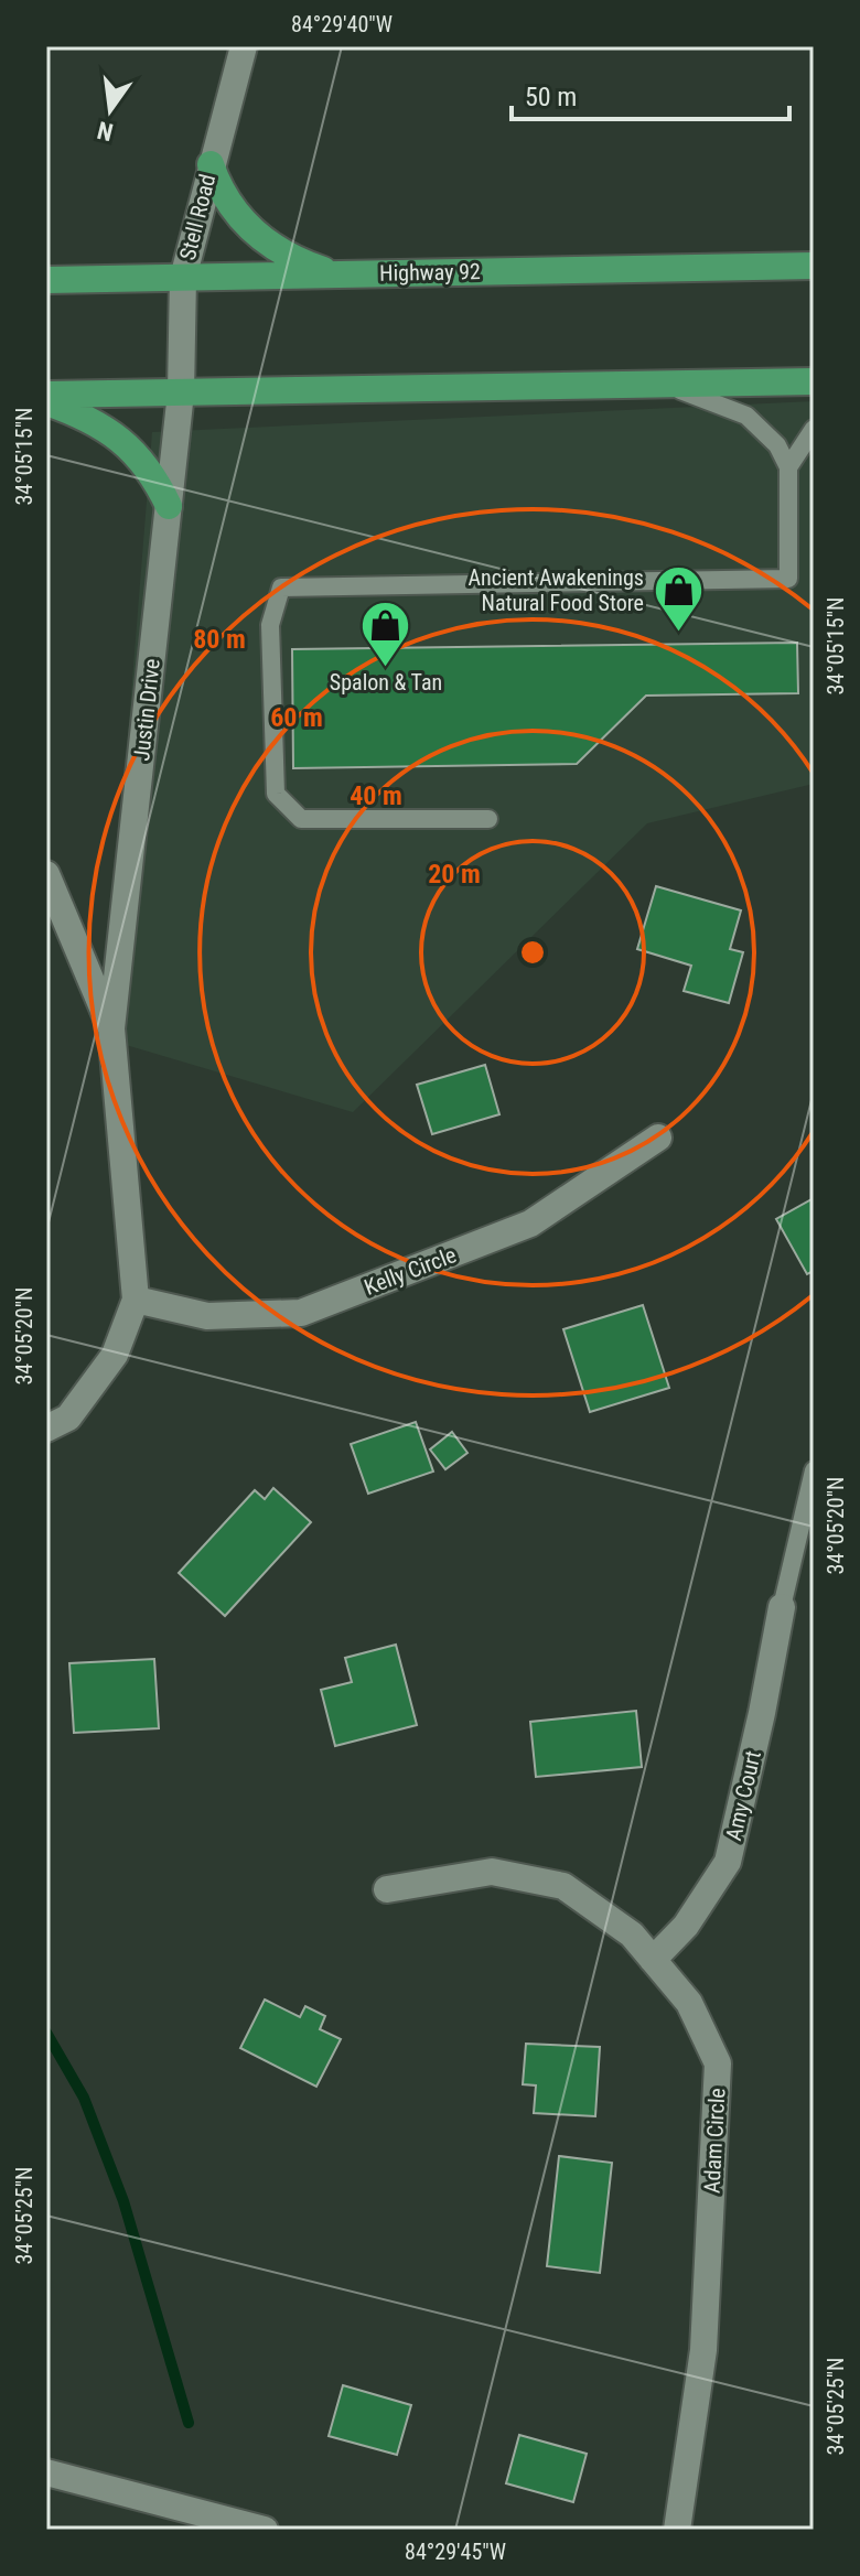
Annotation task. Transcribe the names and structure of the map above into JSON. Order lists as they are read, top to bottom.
{
  "streets": {
    "main road": ["Highway 92"],
    "street": [
      "Stell Road",
      "Justin Drive",
      "Kelly Circle",
      "Amy Court",
      "Adam Circle"
    ]
  },
  "crossings": [
    ["Stell Road", "Highway 92"],
    ["Stell Road", "Justin Drive"],
    ["Justin Drive", "Kelly Circle"],
    ["Amy Court", "Adam Circle"]
  ],
  "places": {
    "shop": ["Ancient Awakenings Natural Food Store", "Spalon & Tan"]
  },
  "scale_bar": "50 m",
  "north": "bottom",
  "coordinates": [
    "84°29'40\"W",
    "34°05'15\"N",
    "34°05'20\"N",
    "34°05'25\"N",
    "84°29'45\"W"
  ],
  "rings": [
    "80 m",
    "60 m",
    "40 m",
    "20 m"
  ]
}
